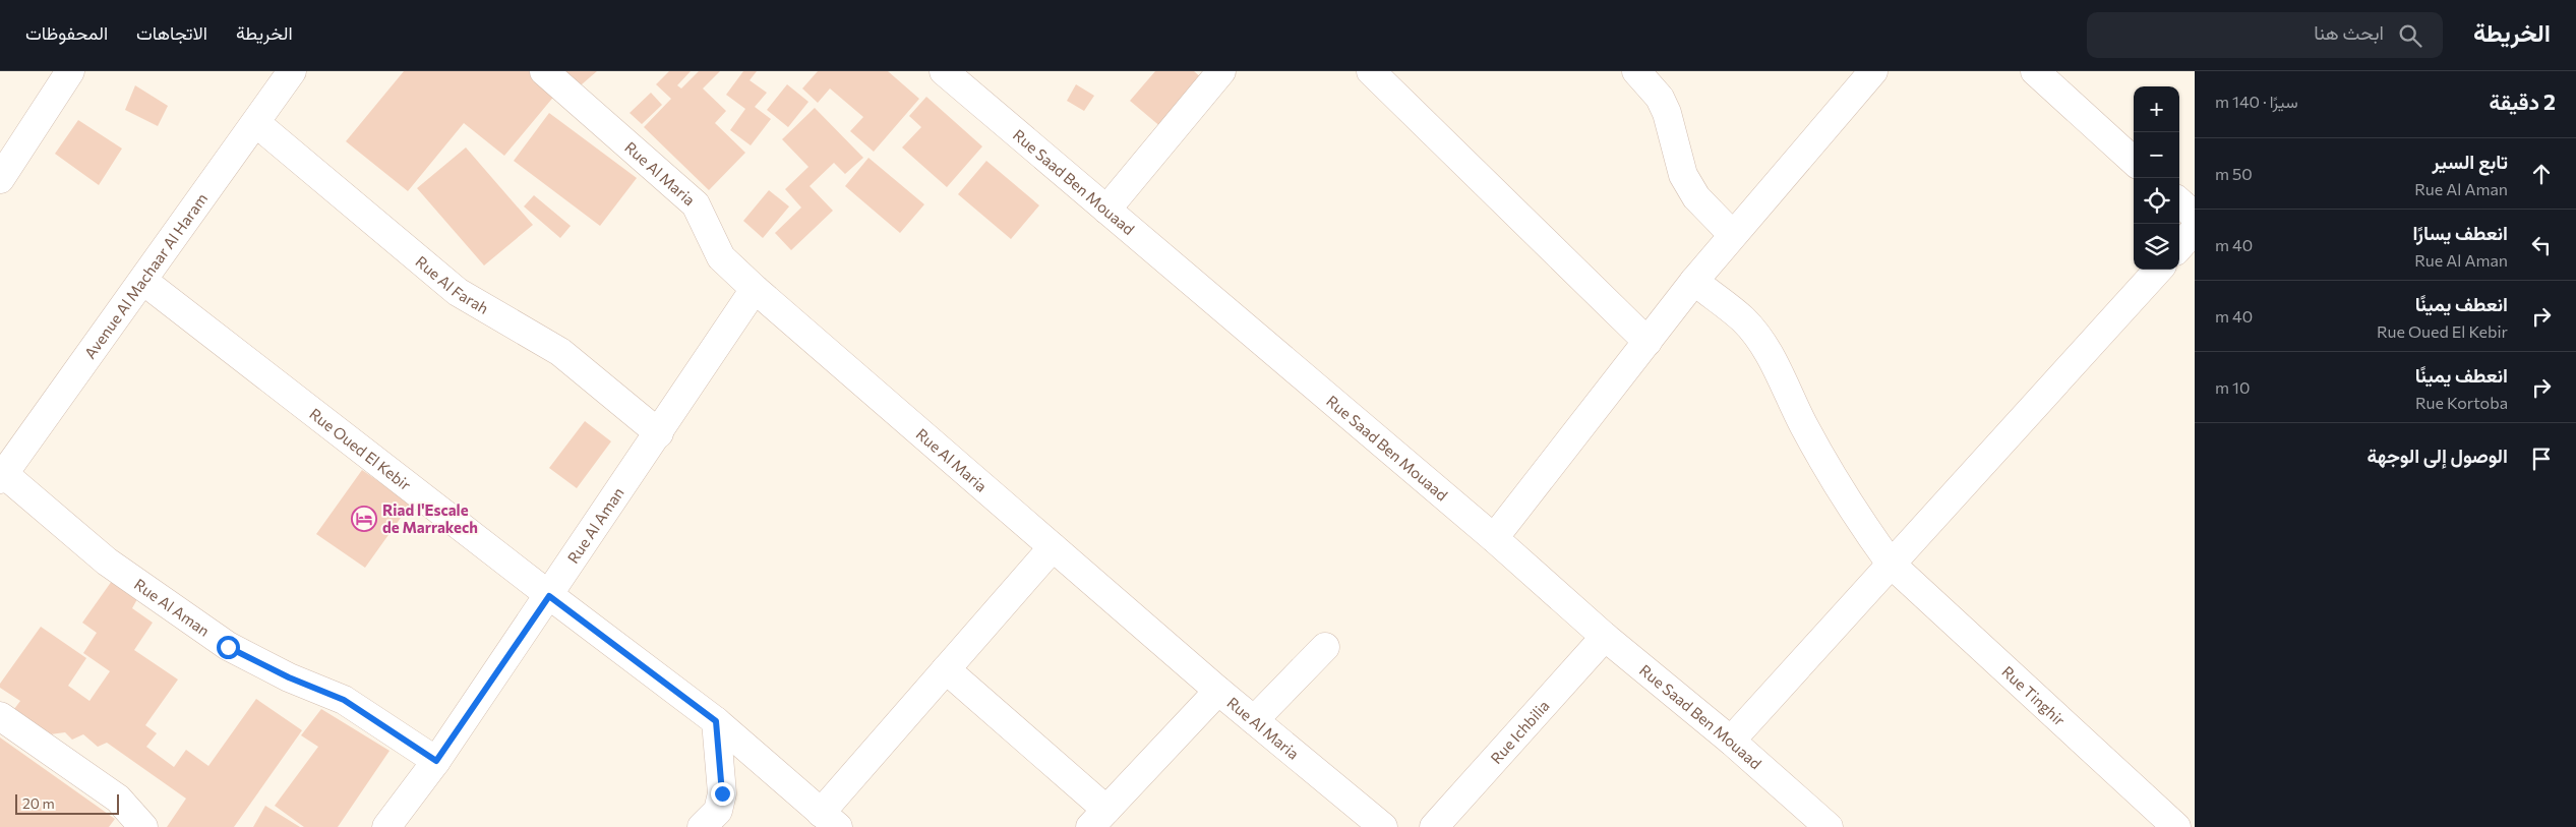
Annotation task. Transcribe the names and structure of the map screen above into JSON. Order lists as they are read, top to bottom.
{
  "streets": {
    "street": [
      "Rue Al Maria",
      "Rue Saad Ben Mouaad",
      "Avenue Al Machaar Al Haram",
      "Rue Al Farah",
      "Rue Oued El Kebir",
      "Rue Al Aman",
      "Rue Tinghir",
      "Rue Ichbilia"
    ]
  },
  "crossings": [
    ["Rue Al Maria", "Rue Al Aman"],
    ["Rue Saad Ben Mouaad", "Rue Ichbilia"],
    ["Avenue Al Machaar Al Haram", "Rue Al Farah"],
    ["Avenue Al Machaar Al Haram", "Rue Oued El Kebir"],
    ["Avenue Al Machaar Al Haram", "Rue Al Aman"],
    ["Rue Al Farah", "Rue Al Aman"],
    ["Rue Oued El Kebir", "Rue Al Aman"]
  ],
  "places": {
    "hotel": ["Riad l'Escale de Marrakech"]
  },
  "scale_bar": "20 m",
  "page": {
    "header": "الخريطة",
    "search": "ابحث هنا",
    "nav": ["الخريطة", "الاتجاهات", "المحفوظات"],
    "heading": ["2 دقيقة", "سيرًا · 140 m"],
    "map_buttons": ["+", "−"],
    "list": [
      ["تابع السير", "Rue Al Aman", "50 m"],
      ["انعطف يسارًا", "Rue Al Aman", "40 m"],
      ["انعطف يمينًا", "Rue Oued El Kebir", "40 m"],
      ["انعطف يمينًا", "Rue Kortoba", "10 m"],
      "الوصول إلى الوجهة"
    ],
    "scale": "20 m"
  }
}
